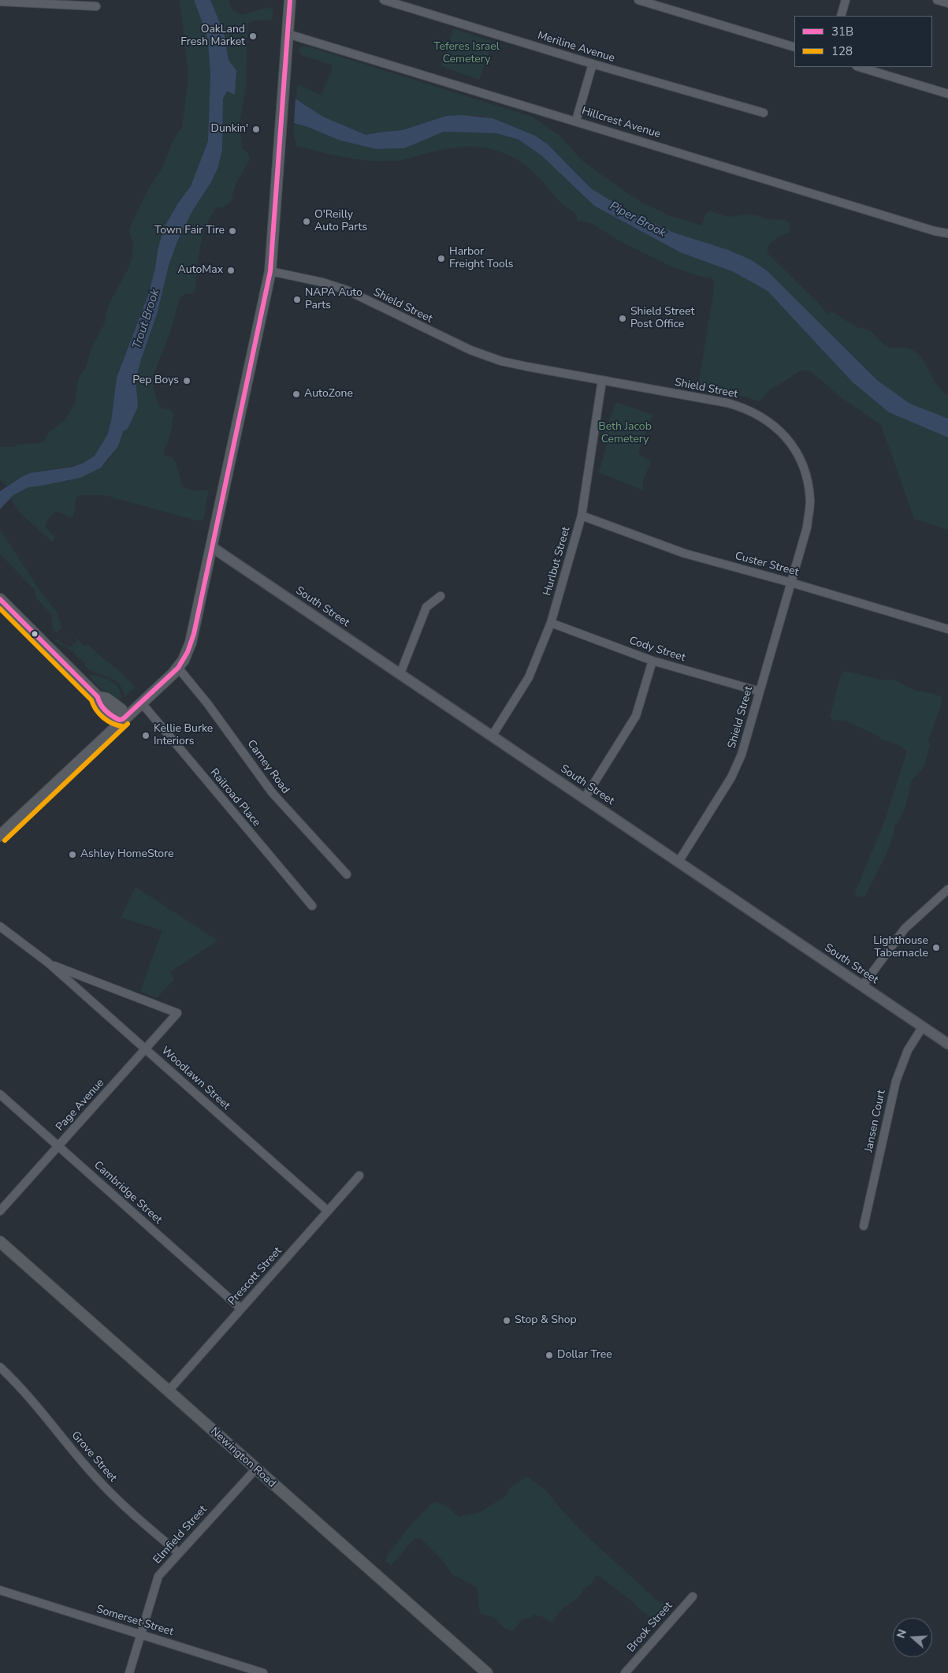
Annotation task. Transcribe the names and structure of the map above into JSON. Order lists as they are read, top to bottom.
{
  "streets": {
    "main road": ["Newington Road"],
    "street": [
      "Meriline Avenue",
      "Hillcrest Avenue",
      "Shield Street",
      "Hurlbut Street",
      "Custer Street",
      "South Street",
      "Cody Street",
      "Carney Road",
      "Railroad Place",
      "Woodlawn Street",
      "Page Avenue",
      "Jansen Court",
      "Cambridge Street",
      "Prescott Street",
      "Grove Street",
      "Elmfield Street",
      "Somerset Street",
      "Brook Street"
    ]
  },
  "crossings": [
    ["Shield Street", "Hurlbut Street"],
    ["Shield Street", "Custer Street"],
    ["Shield Street", "South Street"],
    ["Shield Street", "Cody Street"],
    ["Hurlbut Street", "Custer Street"],
    ["Hurlbut Street", "South Street"],
    ["Hurlbut Street", "Cody Street"],
    ["South Street", "Jansen Court"],
    ["Woodlawn Street", "Page Avenue"],
    ["Woodlawn Street", "Prescott Street"],
    ["Page Avenue", "Cambridge Street"],
    ["Cambridge Street", "Prescott Street"],
    ["Prescott Street", "Newington Road"],
    ["Grove Street", "Elmfield Street"],
    ["Newington Road", "Elmfield Street"],
    ["Elmfield Street", "Somerset Street"]
  ],
  "water": ["Piper Brook", "Trout Brook"],
  "parks": ["Teferes Israel Cemetery", "Beth Jacob Cemetery"],
  "places": [
    "OakLand Fresh Market",
    "Dunkin'",
    "O'Reilly Auto Parts",
    "Town Fair Tire",
    "Harbor Freight Tools",
    "AutoMax",
    "NAPA Auto Parts",
    "Shield Street Post Office",
    "Pep Boys",
    "AutoZone",
    "Kellie Burke Interiors",
    "Ashley HomeStore",
    "Lighthouse Tabernacle",
    "Stop & Shop",
    "Dollar Tree"
  ],
  "lines": ["transit line 31B", "transit line 128"],
  "legend": ["31B", "128"],
  "north": "left"
}
